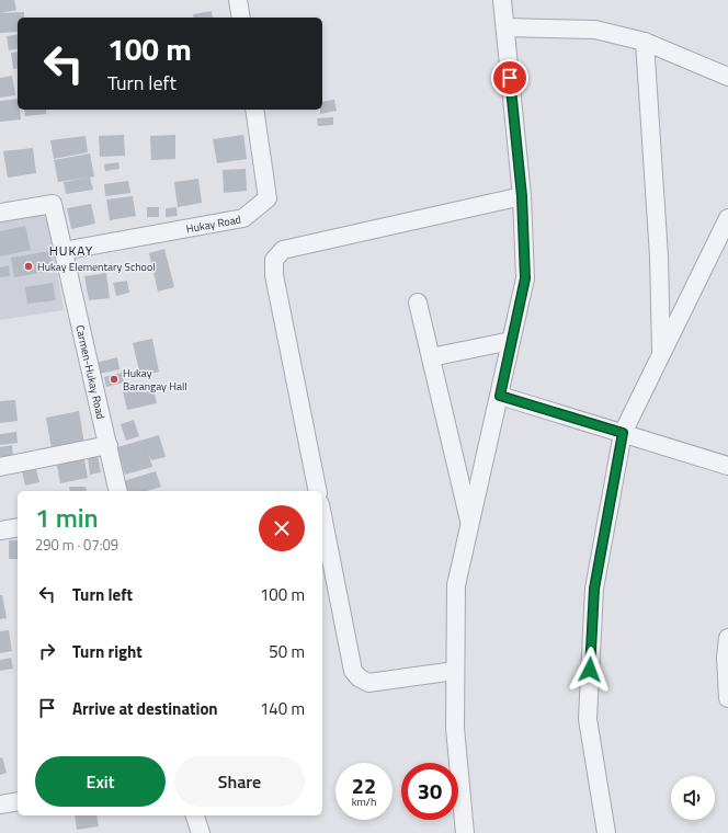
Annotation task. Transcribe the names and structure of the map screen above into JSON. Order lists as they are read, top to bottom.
{
  "streets": {
    "street": ["Hukay Road", "Carmen-Hukay Road"]
  },
  "crossings": [
    ["Hukay Road", "Carmen-Hukay Road"]
  ],
  "districts": ["HUKAY"],
  "places": ["Hukay Elementary School", "Hukay Barangay Hall"],
  "page": {
    "turn": ["100 m", "Turn left"],
    "heading": ["1 min", "290 m · 07:09"],
    "list": [
      {
        "name": "Turn left",
        "value": "100 m"
      },
      {
        "name": "Turn right",
        "value": "50 m"
      },
      {
        "name": "Arrive at destination",
        "value": "140 m"
      }
    ],
    "buttons": ["Exit", "Share"],
    "speed": "22 km/h",
    "limit": "30"
  }
}
